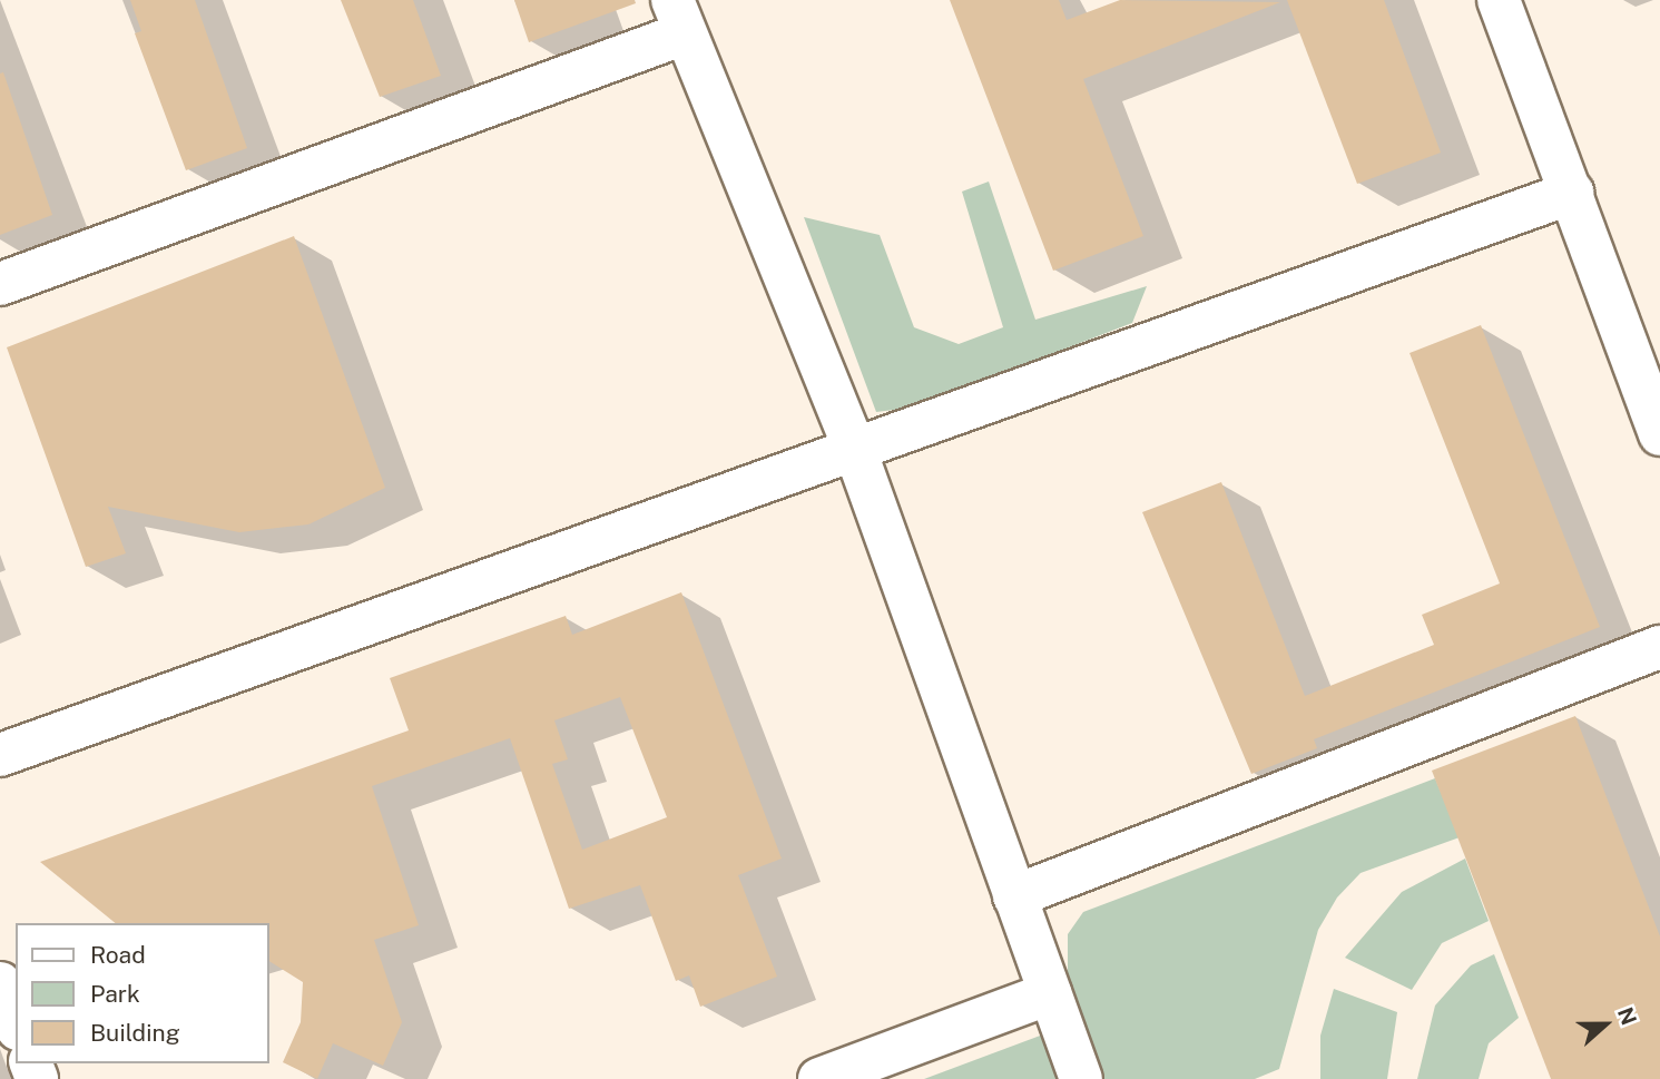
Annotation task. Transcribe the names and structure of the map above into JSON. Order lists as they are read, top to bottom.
{
  "legend": ["Road", "Park", "Building"],
  "north": "right"
}
